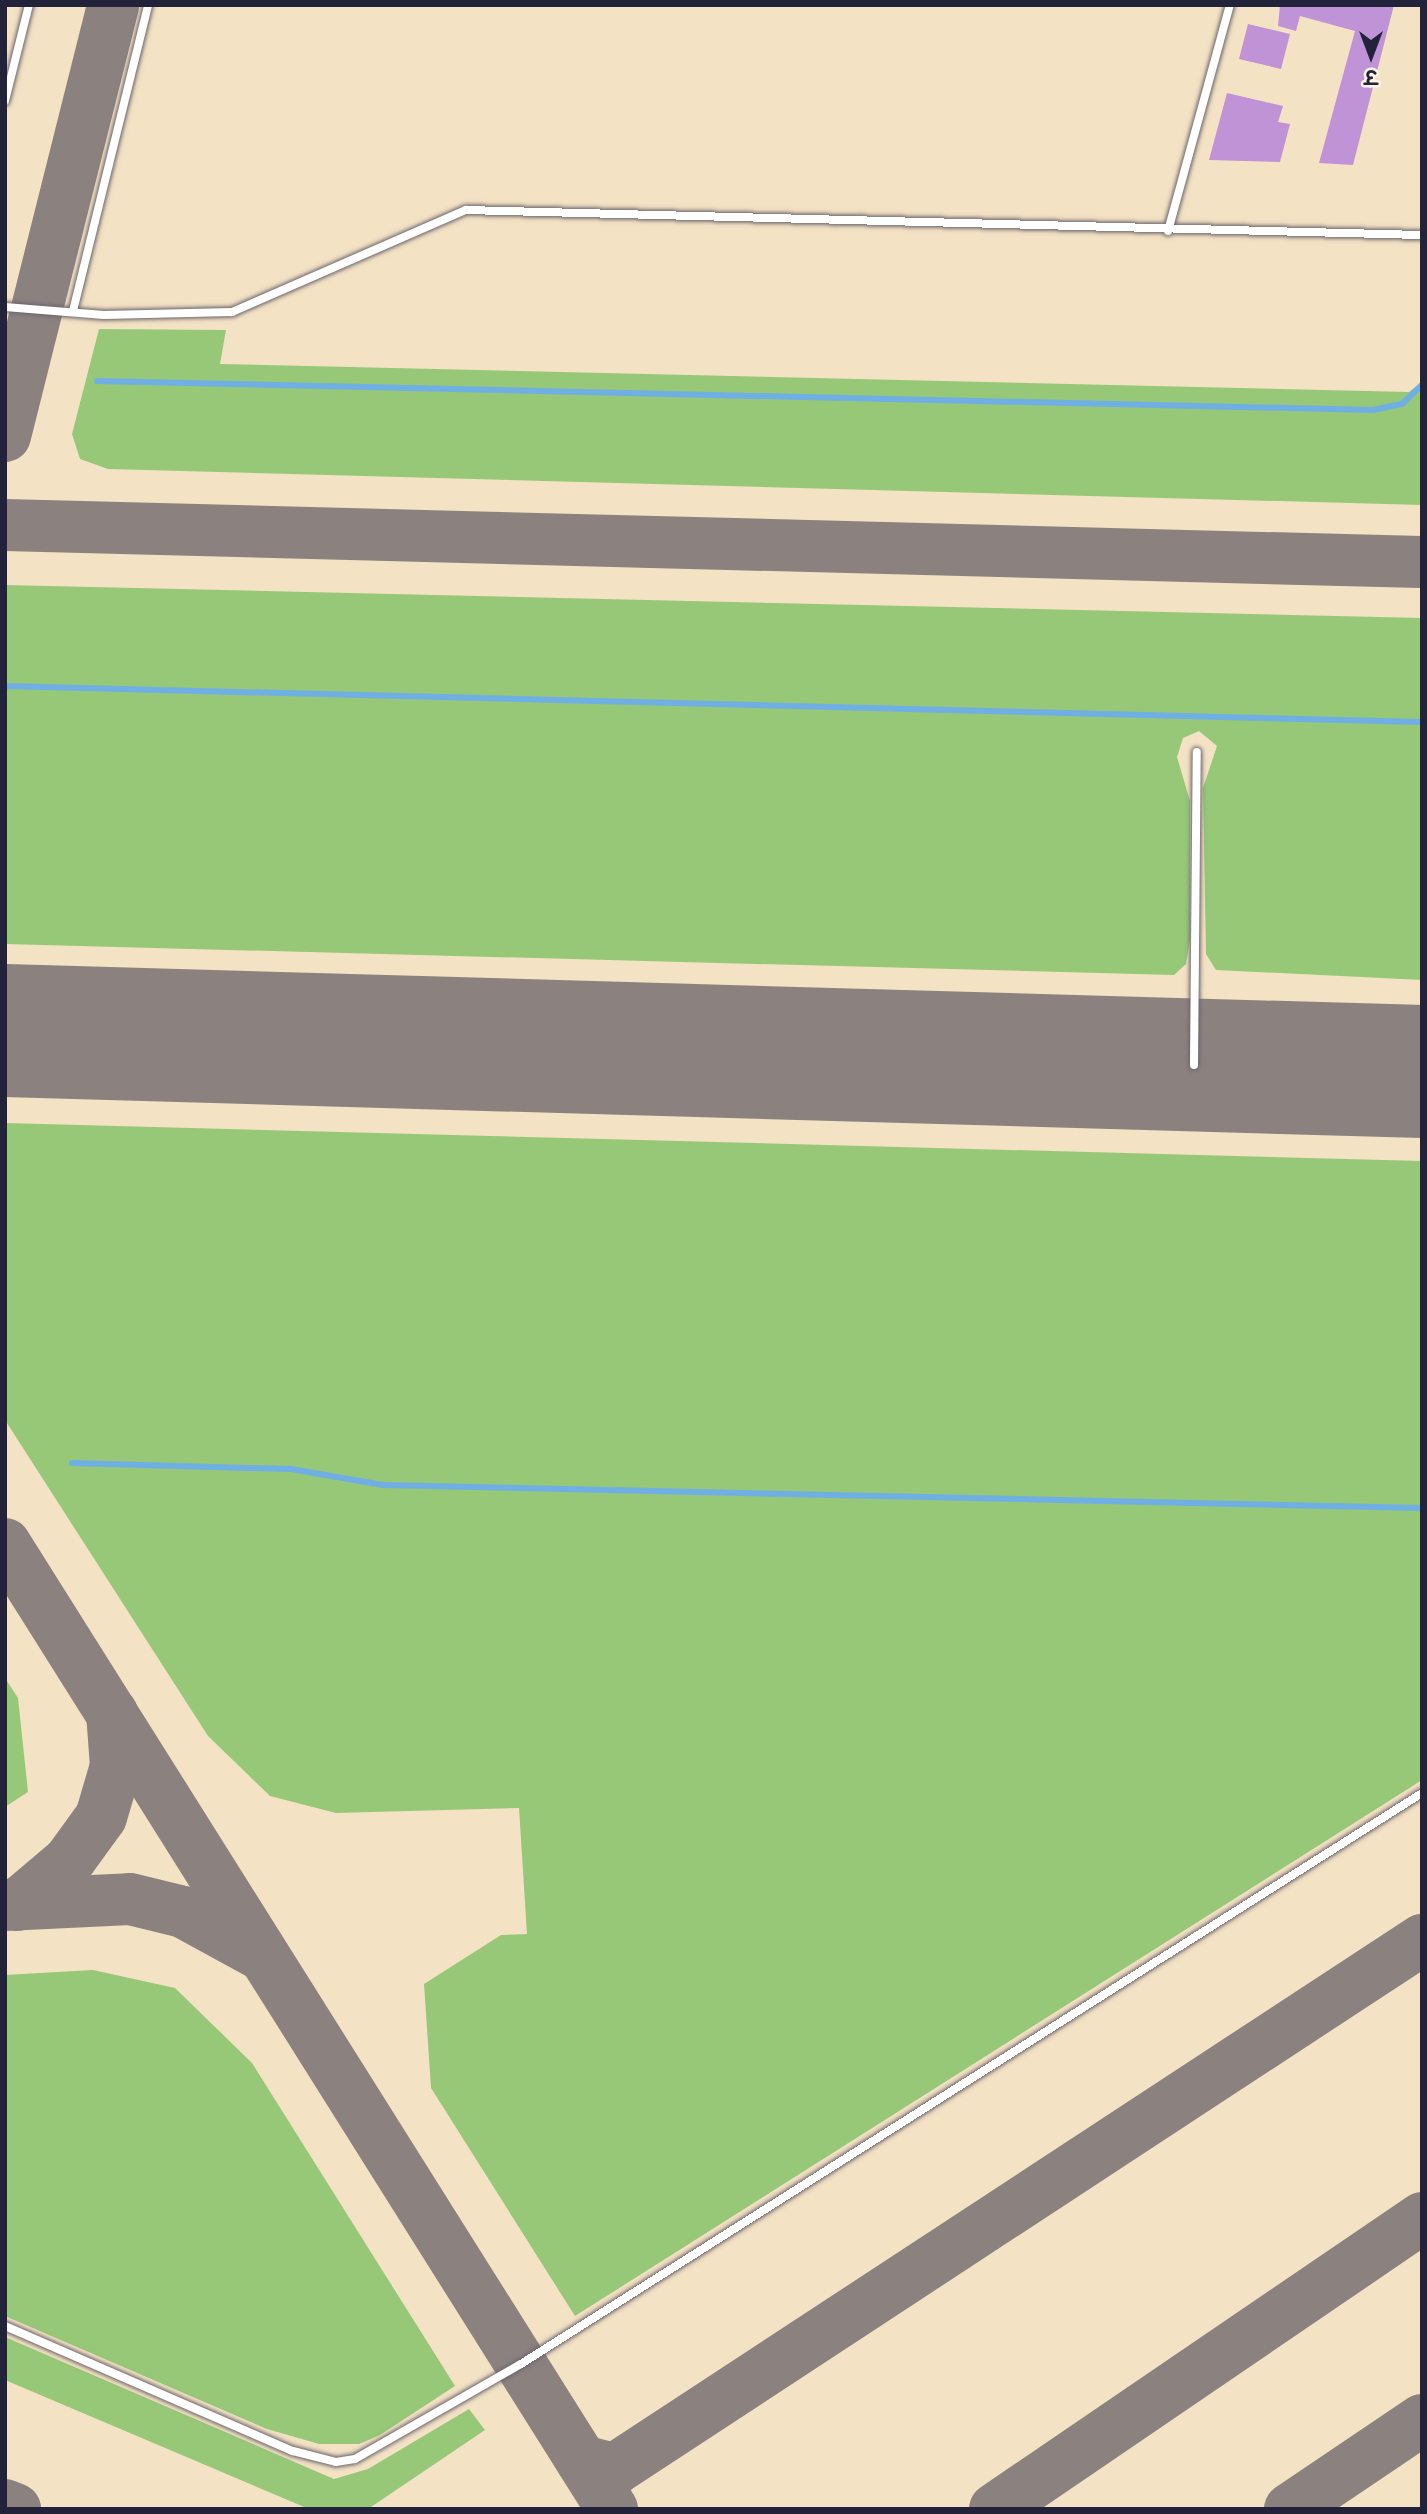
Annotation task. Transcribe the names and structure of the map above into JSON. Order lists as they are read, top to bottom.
{
  "north": "bottom"
}
